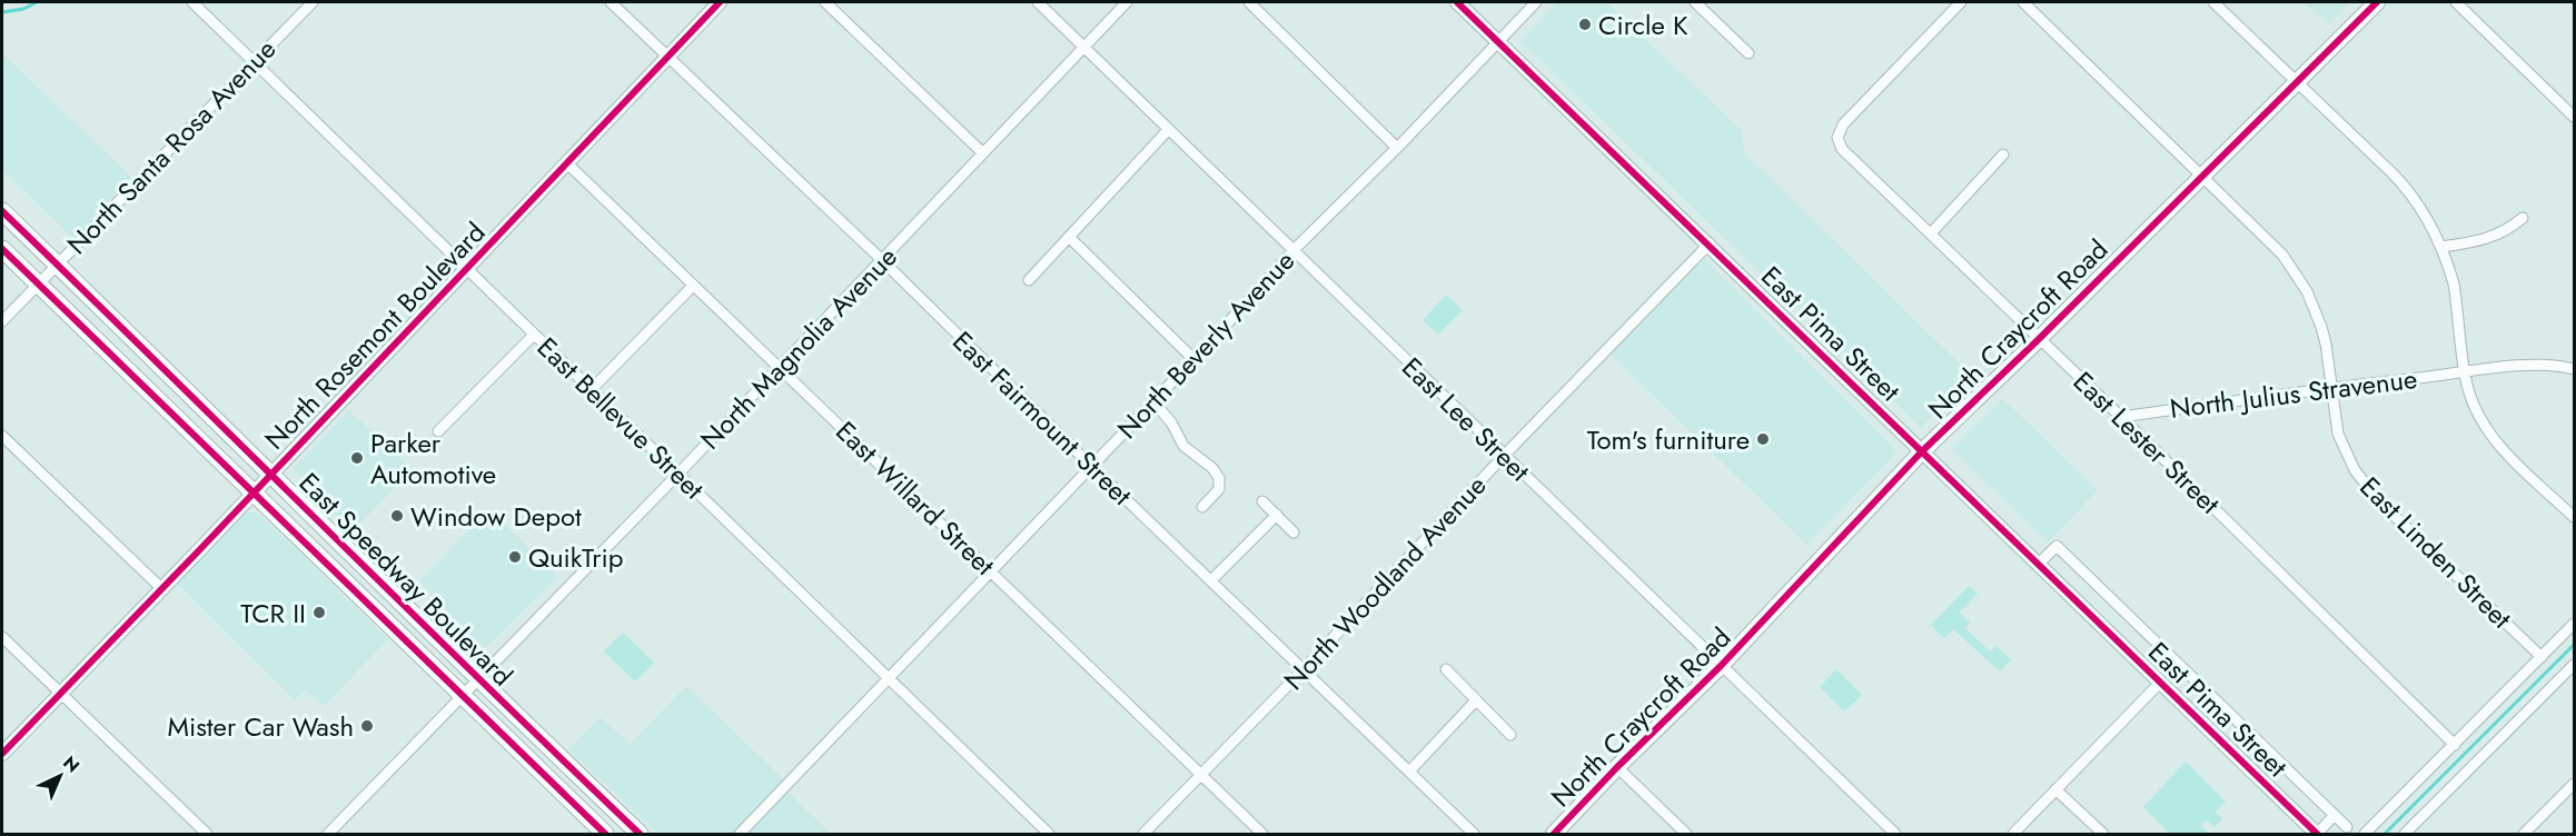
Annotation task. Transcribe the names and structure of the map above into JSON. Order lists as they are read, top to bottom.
{
  "streets": {
    "main road": ["North Craycroft Road", "East Speedway Boulevard"],
    "street": [
      "North Santa Rosa Avenue",
      "East Pima Street",
      "North Rosemont Boulevard",
      "North Beverly Avenue",
      "North Magnolia Avenue",
      "North Julius Stravenue",
      "East Bellevue Street",
      "East Fairmount Street",
      "East Lee Street",
      "East Lester Street",
      "East Willard Street",
      "East Linden Street",
      "North Woodland Avenue"
    ]
  },
  "crossings": [
    ["North Santa Rosa Avenue", "East Bellevue Street"],
    ["North Santa Rosa Avenue", "East Speedway Boulevard"],
    ["North Craycroft Road", "East Pima Street"],
    ["North Craycroft Road", "East Lee Street"],
    ["North Craycroft Road", "East Lester Street"],
    ["North Craycroft Road", "East Linden Street"],
    ["East Pima Street", "North Beverly Avenue"],
    ["East Pima Street", "North Woodland Avenue"],
    ["North Rosemont Boulevard", "East Bellevue Street"],
    ["North Rosemont Boulevard", "East Fairmount Street"],
    ["North Rosemont Boulevard", "East Willard Street"],
    ["North Rosemont Boulevard", "East Speedway Boulevard"],
    ["North Beverly Avenue", "East Bellevue Street"],
    ["North Beverly Avenue", "East Fairmount Street"],
    ["North Beverly Avenue", "East Lee Street"],
    ["North Beverly Avenue", "East Willard Street"],
    ["North Magnolia Avenue", "East Bellevue Street"],
    ["North Magnolia Avenue", "East Fairmount Street"],
    ["North Magnolia Avenue", "East Lee Street"],
    ["North Magnolia Avenue", "East Willard Street"],
    ["North Magnolia Avenue", "East Speedway Boulevard"],
    ["North Julius Stravenue", "East Lester Street"],
    ["North Julius Stravenue", "East Linden Street"],
    ["East Fairmount Street", "North Woodland Avenue"],
    ["East Lee Street", "North Woodland Avenue"],
    ["East Willard Street", "North Woodland Avenue"]
  ],
  "places": [
    "Circle K",
    "Tom's furniture",
    "Parker Automotive",
    "Window Depot",
    "QuikTrip",
    "TCR II",
    "Mister Car Wash"
  ],
  "north": "top right"
}
